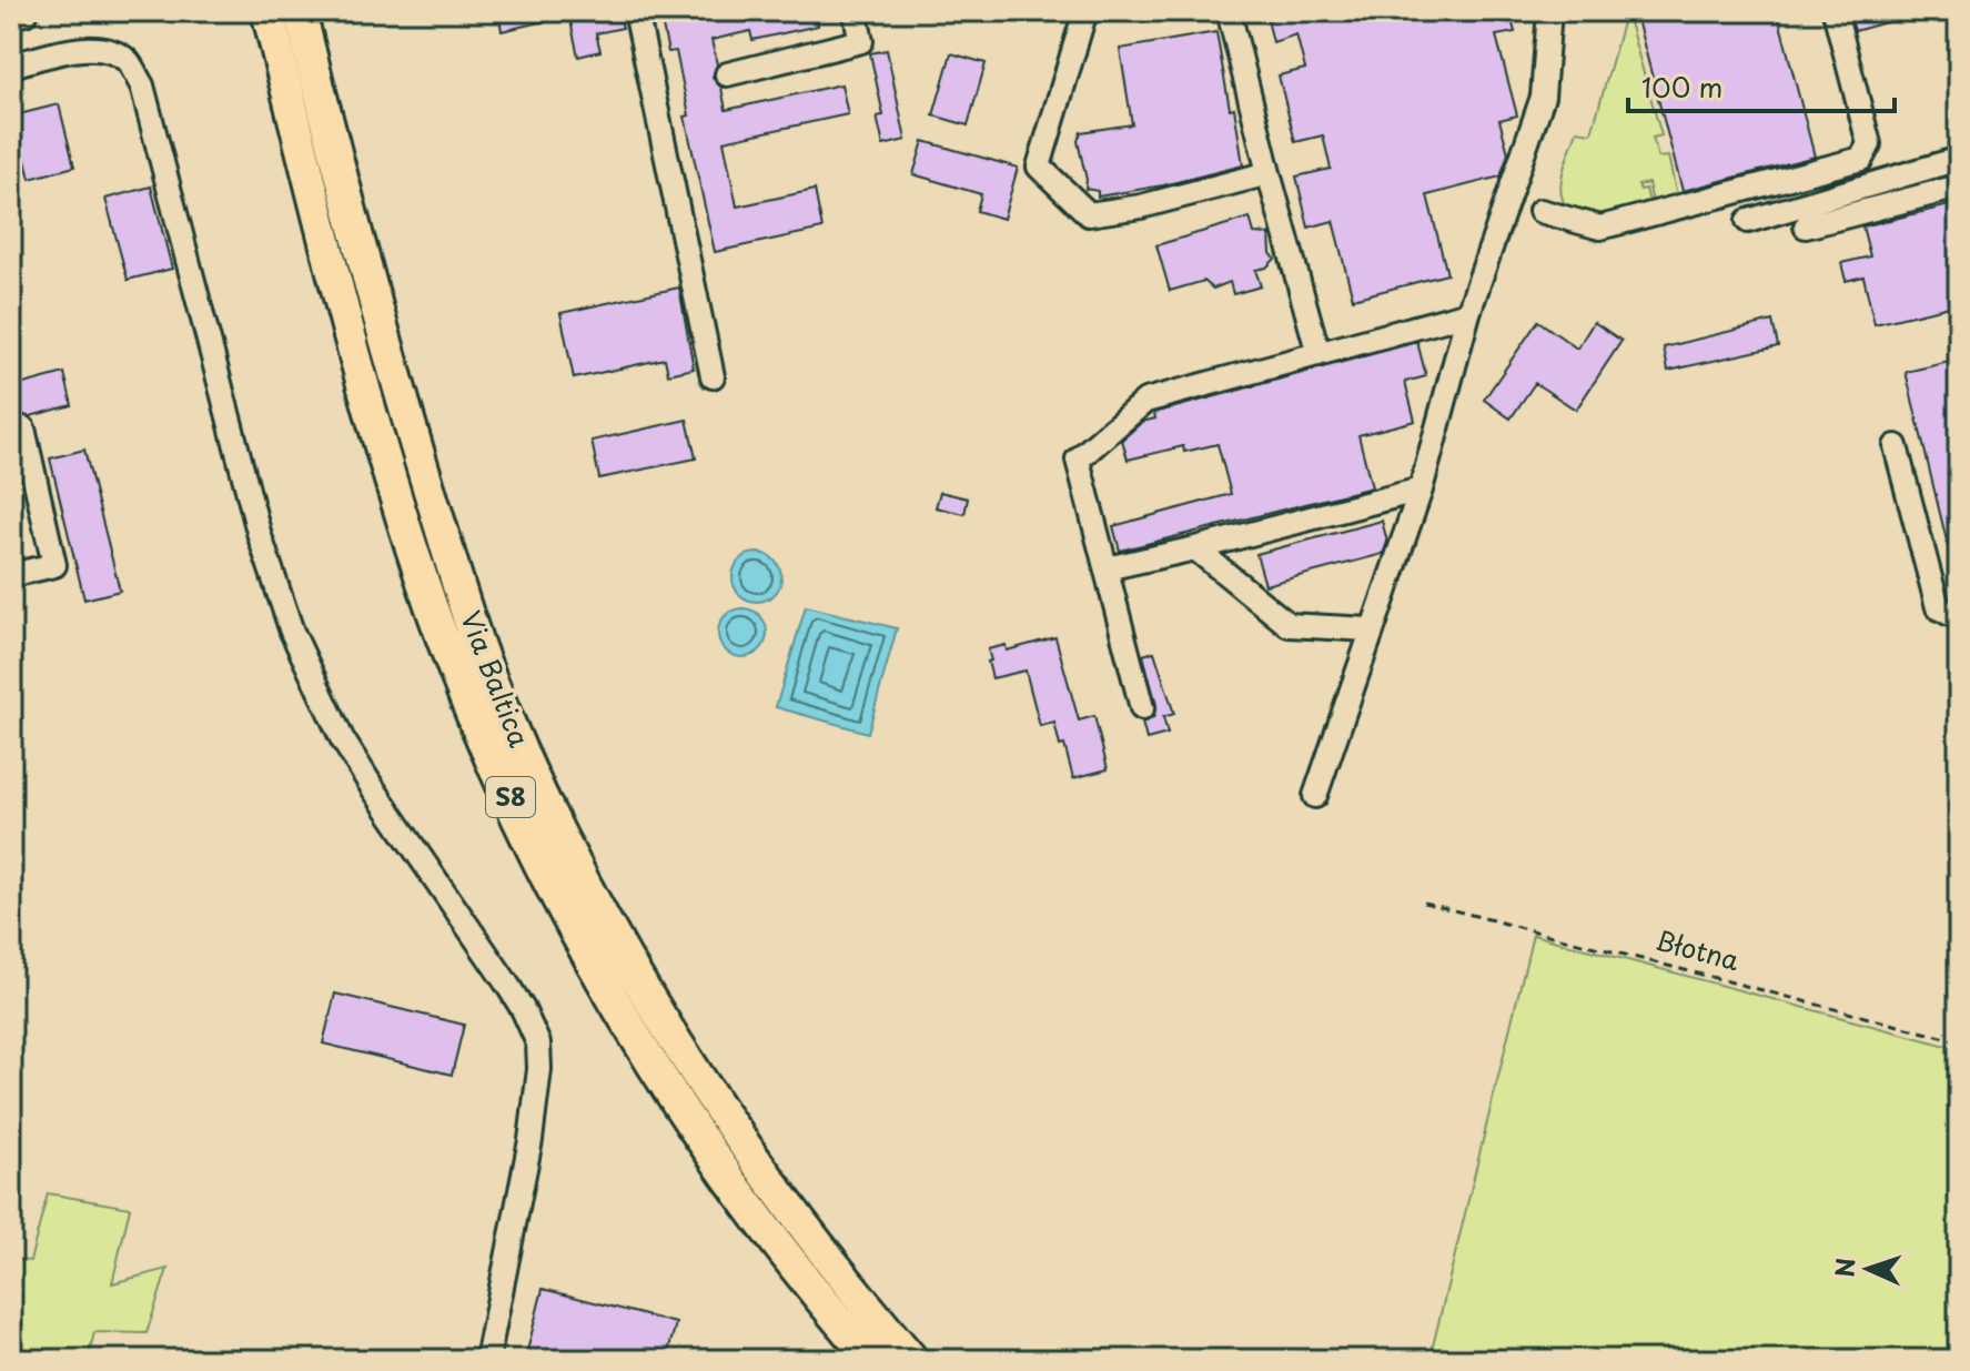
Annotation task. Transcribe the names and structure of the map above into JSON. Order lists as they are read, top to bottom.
{
  "streets": {
    "highway": ["Via Baltica", "S8"],
    "path": ["Błotna"]
  },
  "scale_bar": "100 m",
  "north": "left"
}
